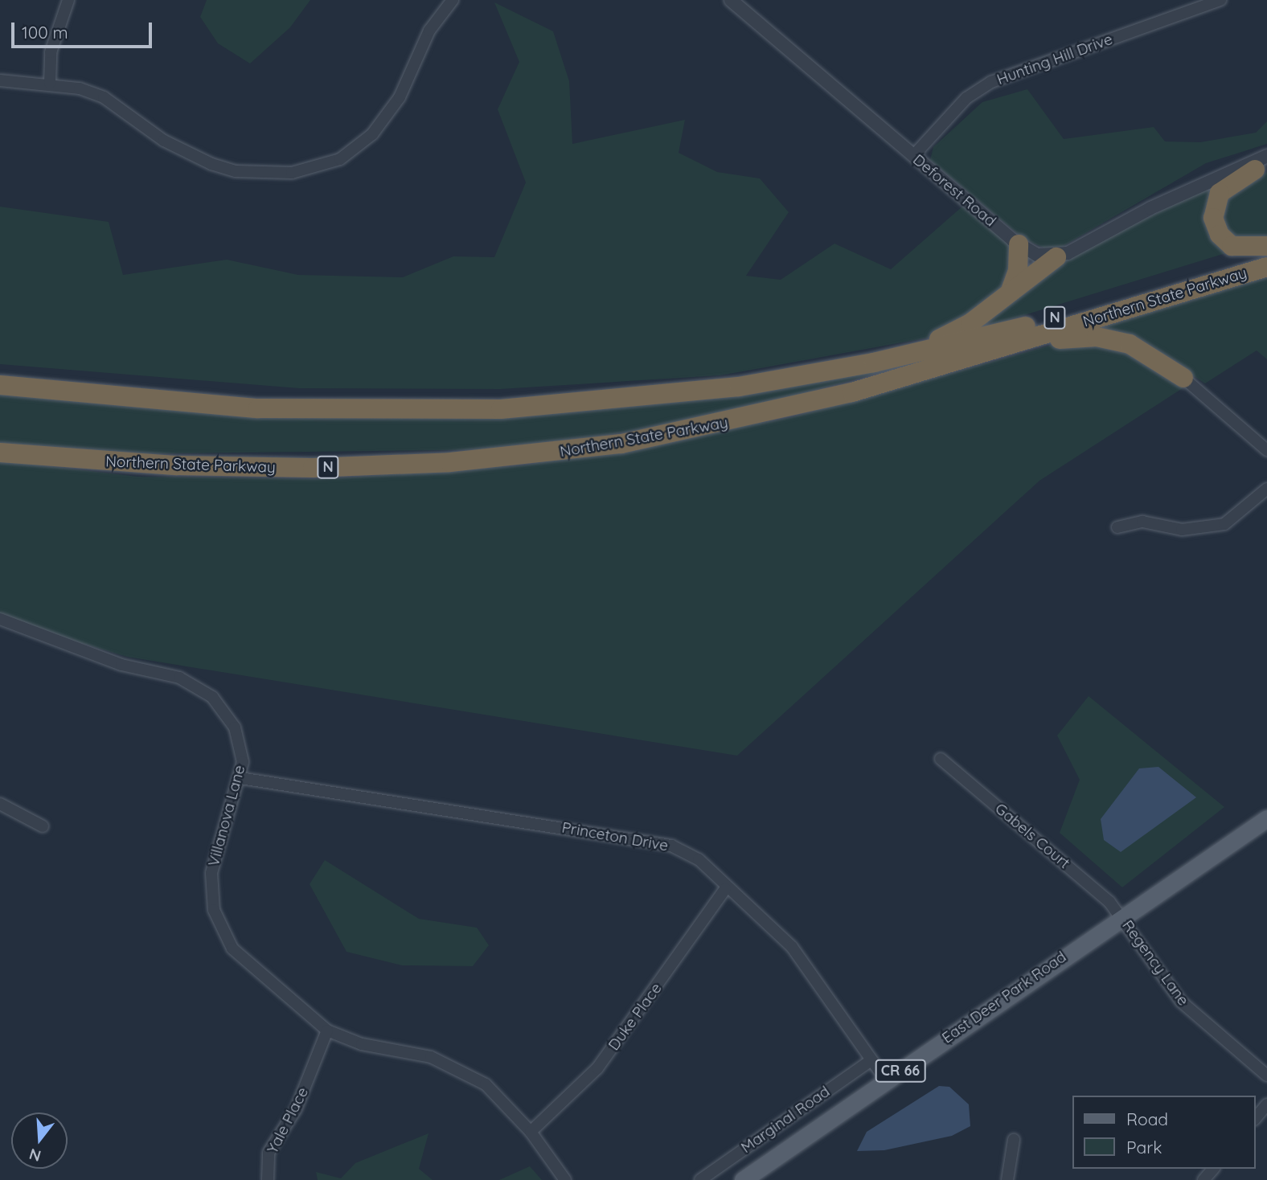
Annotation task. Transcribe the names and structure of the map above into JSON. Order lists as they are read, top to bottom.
{
  "streets": {
    "highway": ["Northern State Parkway", "N"],
    "main road": ["East Deer Park Road", "CR 66"],
    "street": [
      "Hunting Hill Drive",
      "Deforest Road",
      "Villanova Lane",
      "Gabels Court",
      "Princeton Drive",
      "Regency Lane",
      "Duke Place",
      "Marginal Road",
      "Yale Place"
    ]
  },
  "crossings": [
    ["Hunting Hill Drive", "Deforest Road"],
    ["Villanova Lane", "Princeton Drive"],
    ["Villanova Lane", "Duke Place"],
    ["Villanova Lane", "Yale Place"],
    ["Gabels Court", "Regency Lane"],
    ["Gabels Court", "East Deer Park Road"],
    ["Princeton Drive", "East Deer Park Road"],
    ["Princeton Drive", "Duke Place"],
    ["Princeton Drive", "Marginal Road"],
    ["Regency Lane", "East Deer Park Road"]
  ],
  "legend": ["Road", "Park"],
  "scale_bar": "100 m",
  "north": "bottom"
}
